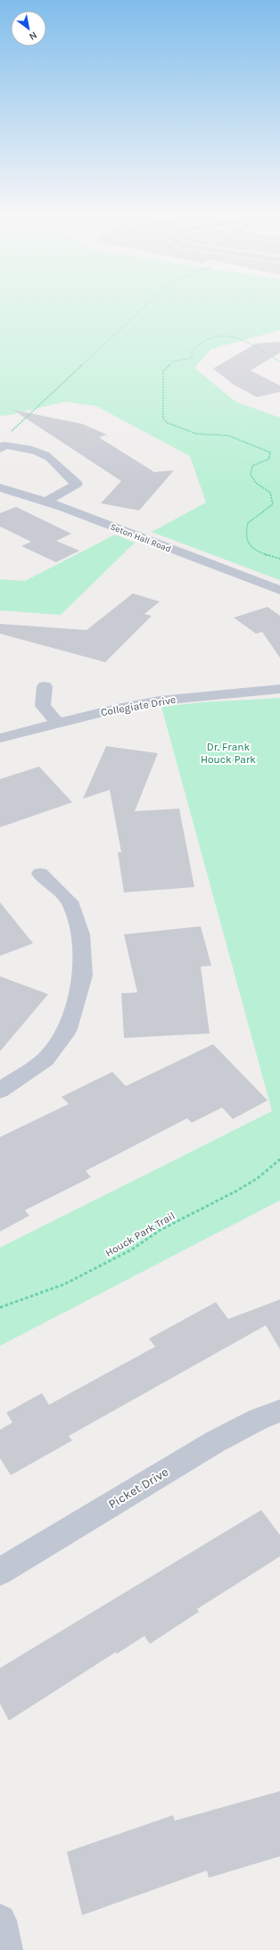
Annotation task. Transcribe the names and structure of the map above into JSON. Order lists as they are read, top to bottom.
{
  "streets": {
    "street": ["Seton Hall Road", "Collegiate Drive", "Picket Drive"],
    "path": ["Houck Park Trail"]
  },
  "parks": ["Dr. Frank Houck Park"],
  "north": "bottom right"
}
